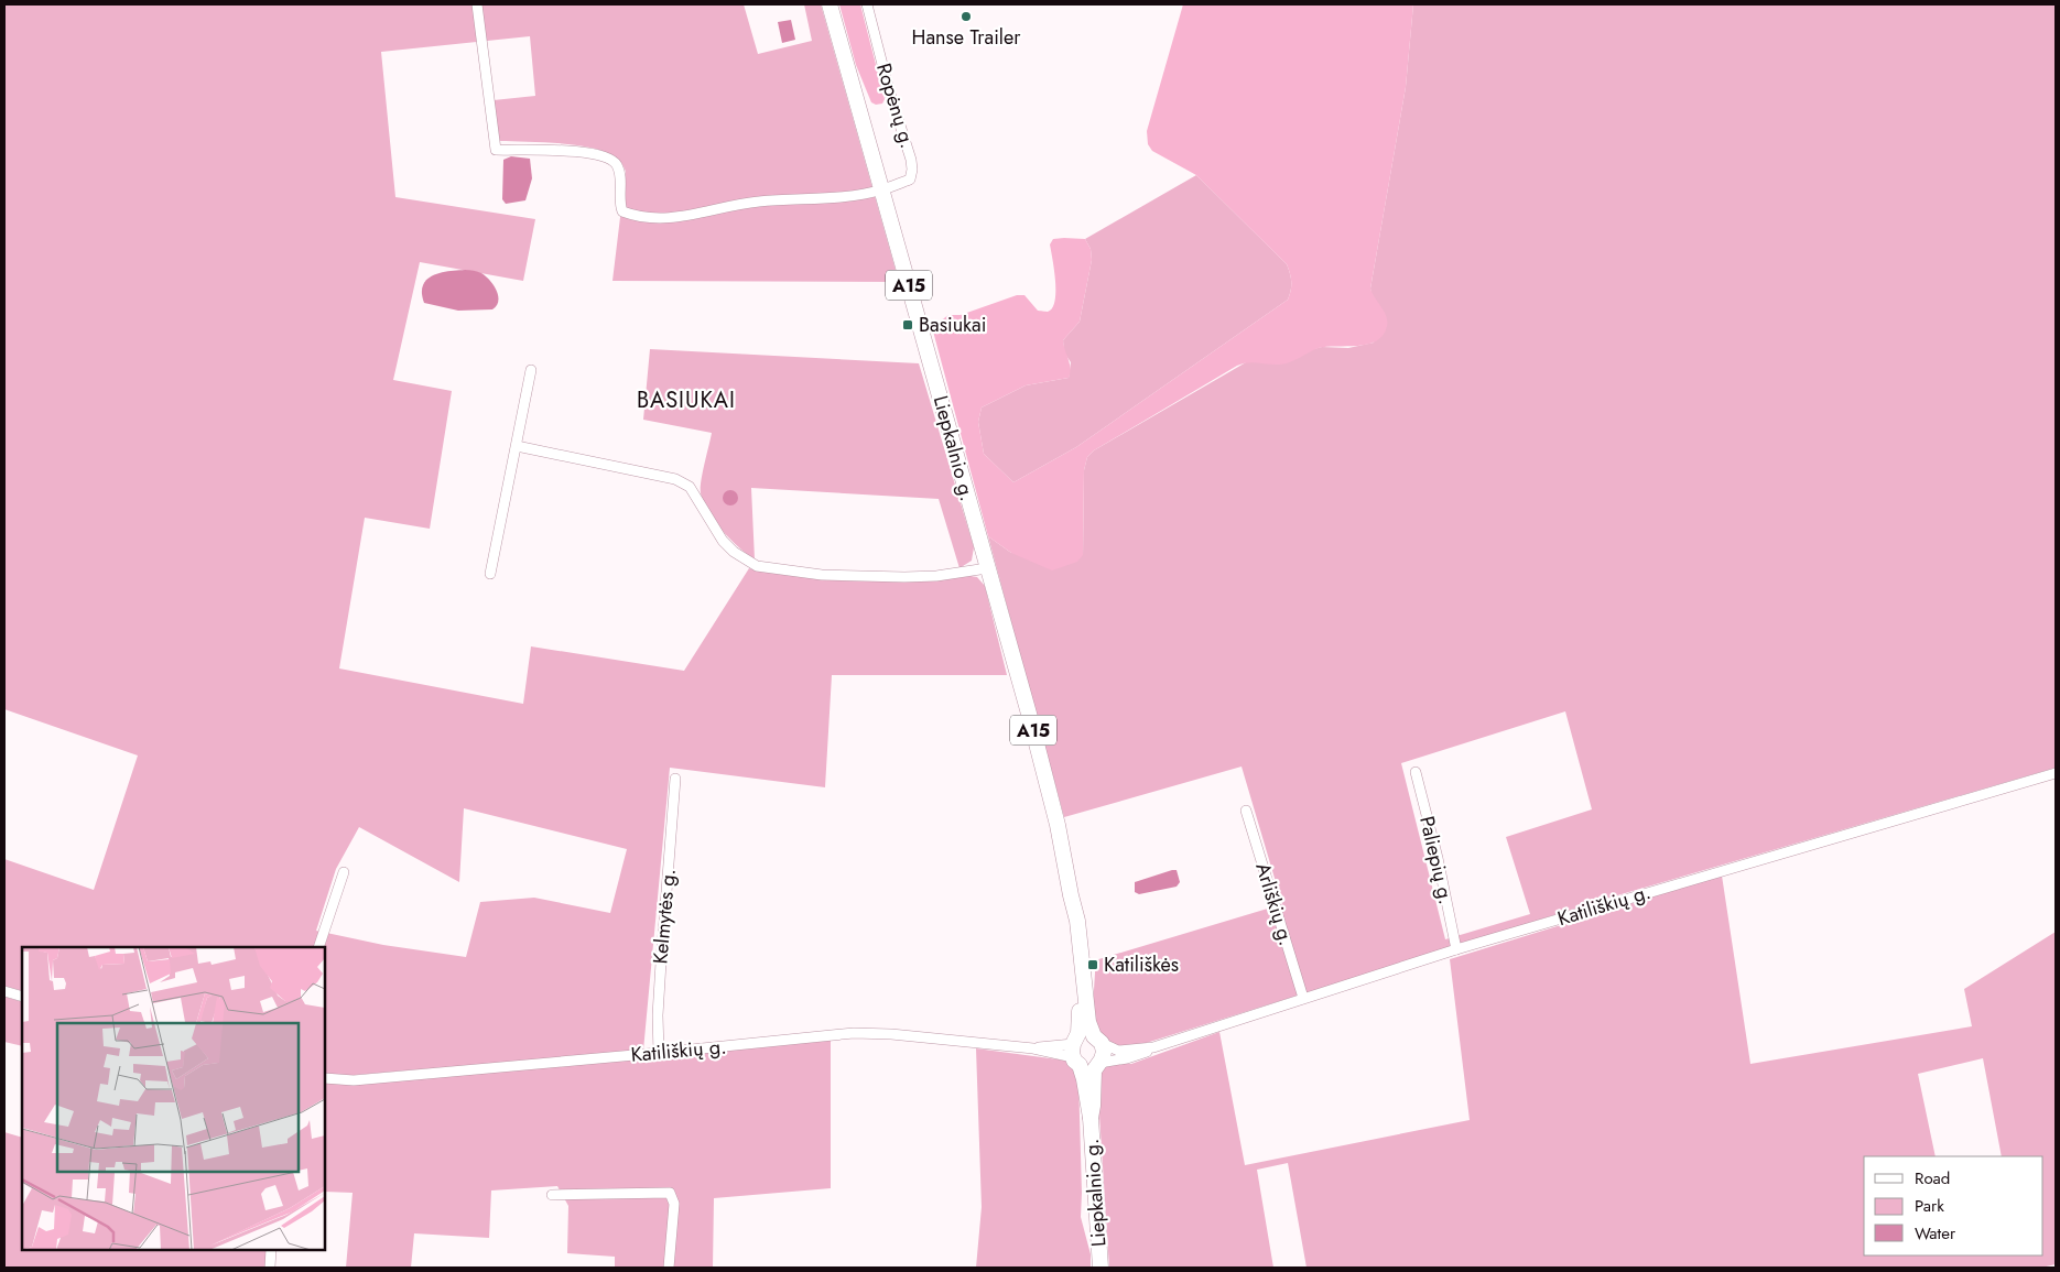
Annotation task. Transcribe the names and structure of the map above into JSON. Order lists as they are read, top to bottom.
{
  "streets": {
    "highway": ["A15", "Liepkalnio g."],
    "street": [
      "Ropėnų g.",
      "Paliepių g.",
      "Arliškių g.",
      "Katiliškių g.",
      "Kelmytės g."
    ]
  },
  "crossings": [
    ["Ropėnų g.", "Liepkalnio g."],
    ["Liepkalnio g.", "Katiliškių g."],
    ["Paliepių g.", "Katiliškių g."],
    ["Arliškių g.", "Katiliškių g."],
    ["Katiliškių g.", "Kelmytės g."]
  ],
  "districts": ["BASIUKAI"],
  "places": {
    "other": ["Hanse Trailer"],
    "transit": ["Basiukai", "Katiliškės"]
  },
  "legend": ["Road", "Park", "Water"]
}
